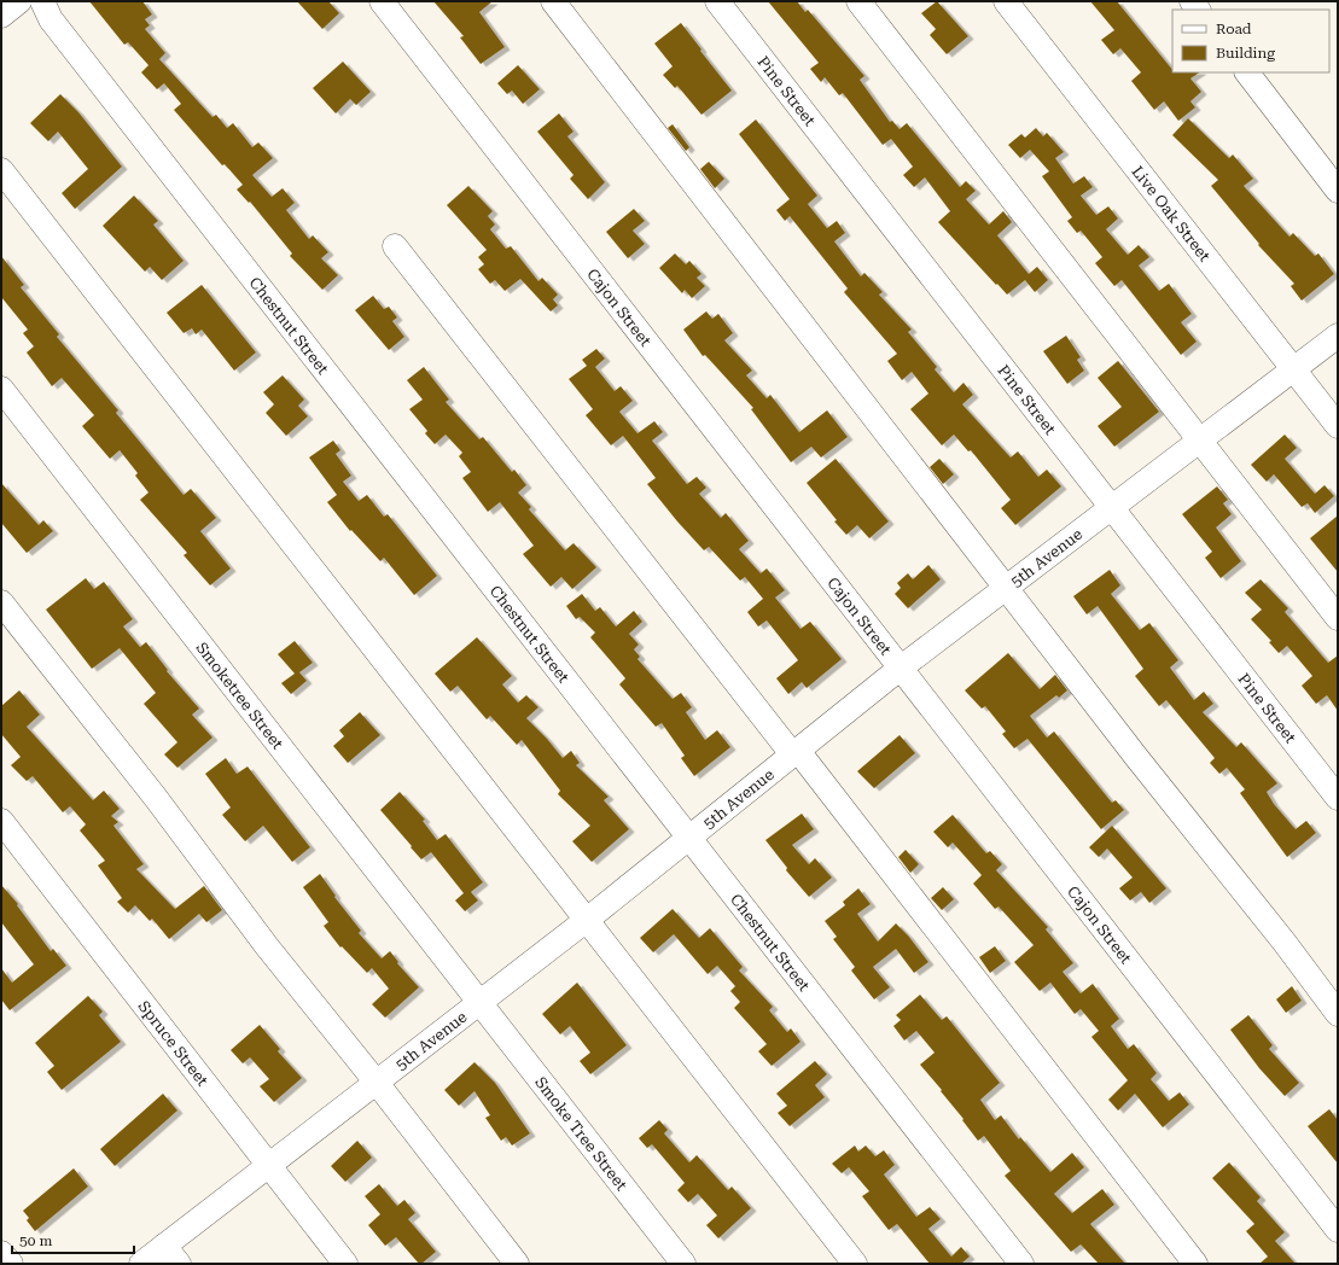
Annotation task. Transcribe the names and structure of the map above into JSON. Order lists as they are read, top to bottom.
{
  "streets": {
    "street": [
      "Pine Street",
      "Live Oak Street",
      "Cajon Street",
      "Chestnut Street",
      "5th Avenue",
      "Smoketree Street",
      "Spruce Street",
      "Smoke Tree Street"
    ]
  },
  "crossings": [
    ["Pine Street", "5th Avenue"],
    ["Live Oak Street", "5th Avenue"],
    ["Cajon Street", "5th Avenue"],
    ["Chestnut Street", "5th Avenue"],
    ["5th Avenue", "Smoketree Street"],
    ["5th Avenue", "Spruce Street"],
    ["5th Avenue", "Smoke Tree Street"],
    ["Smoketree Street", "Smoke Tree Street"]
  ],
  "legend": ["Road", "Building"],
  "scale_bar": "50 m"
}
